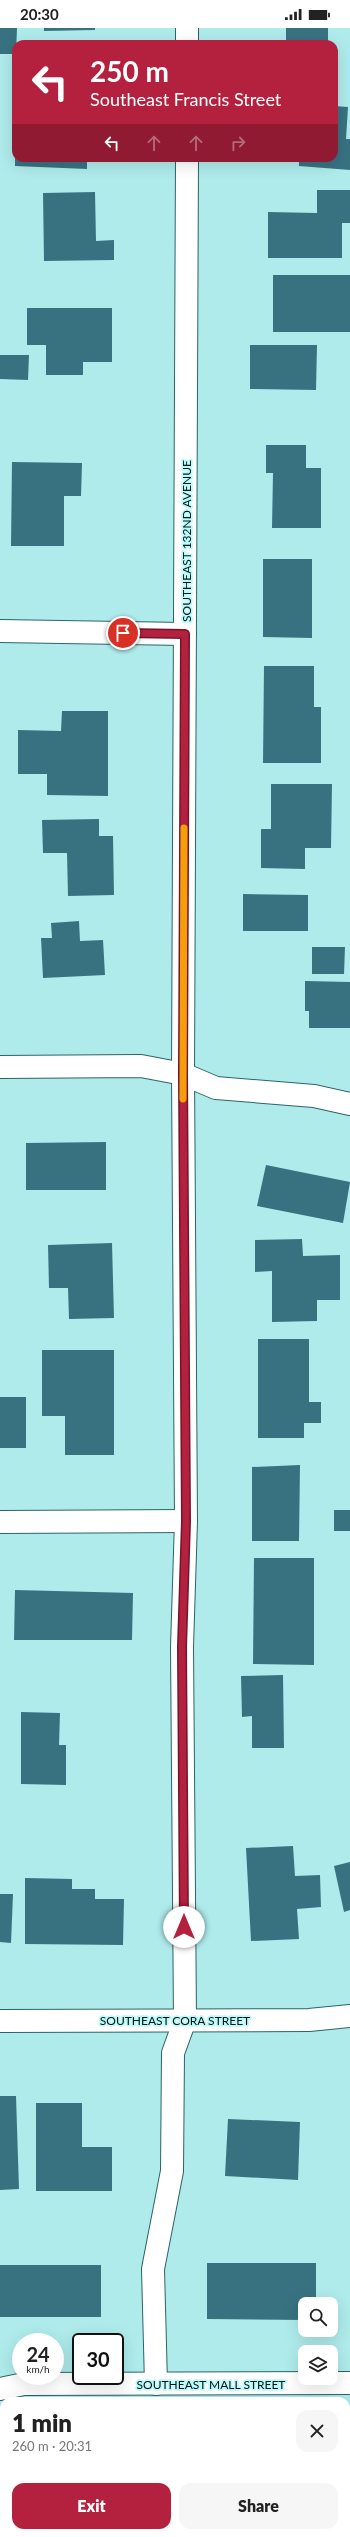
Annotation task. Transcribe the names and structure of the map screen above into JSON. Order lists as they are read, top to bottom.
{
  "streets": {
    "street": ["SOUTHEAST 132ND AVENUE", "SOUTHEAST CORA STREET", "SOUTHEAST MALL STREET"]
  },
  "crossings": [
    ["SOUTHEAST 132ND AVENUE", "SOUTHEAST CORA STREET"],
    ["SOUTHEAST 132ND AVENUE", "SOUTHEAST MALL STREET"]
  ],
  "page": {
    "status": "20:30",
    "turn": ["250 m", "Southeast Francis Street"],
    "speed": "24 km/h",
    "limit": "30",
    "heading": ["1 min", "260 m · 20:31"],
    "buttons": ["Exit", "Share"]
  }
}
